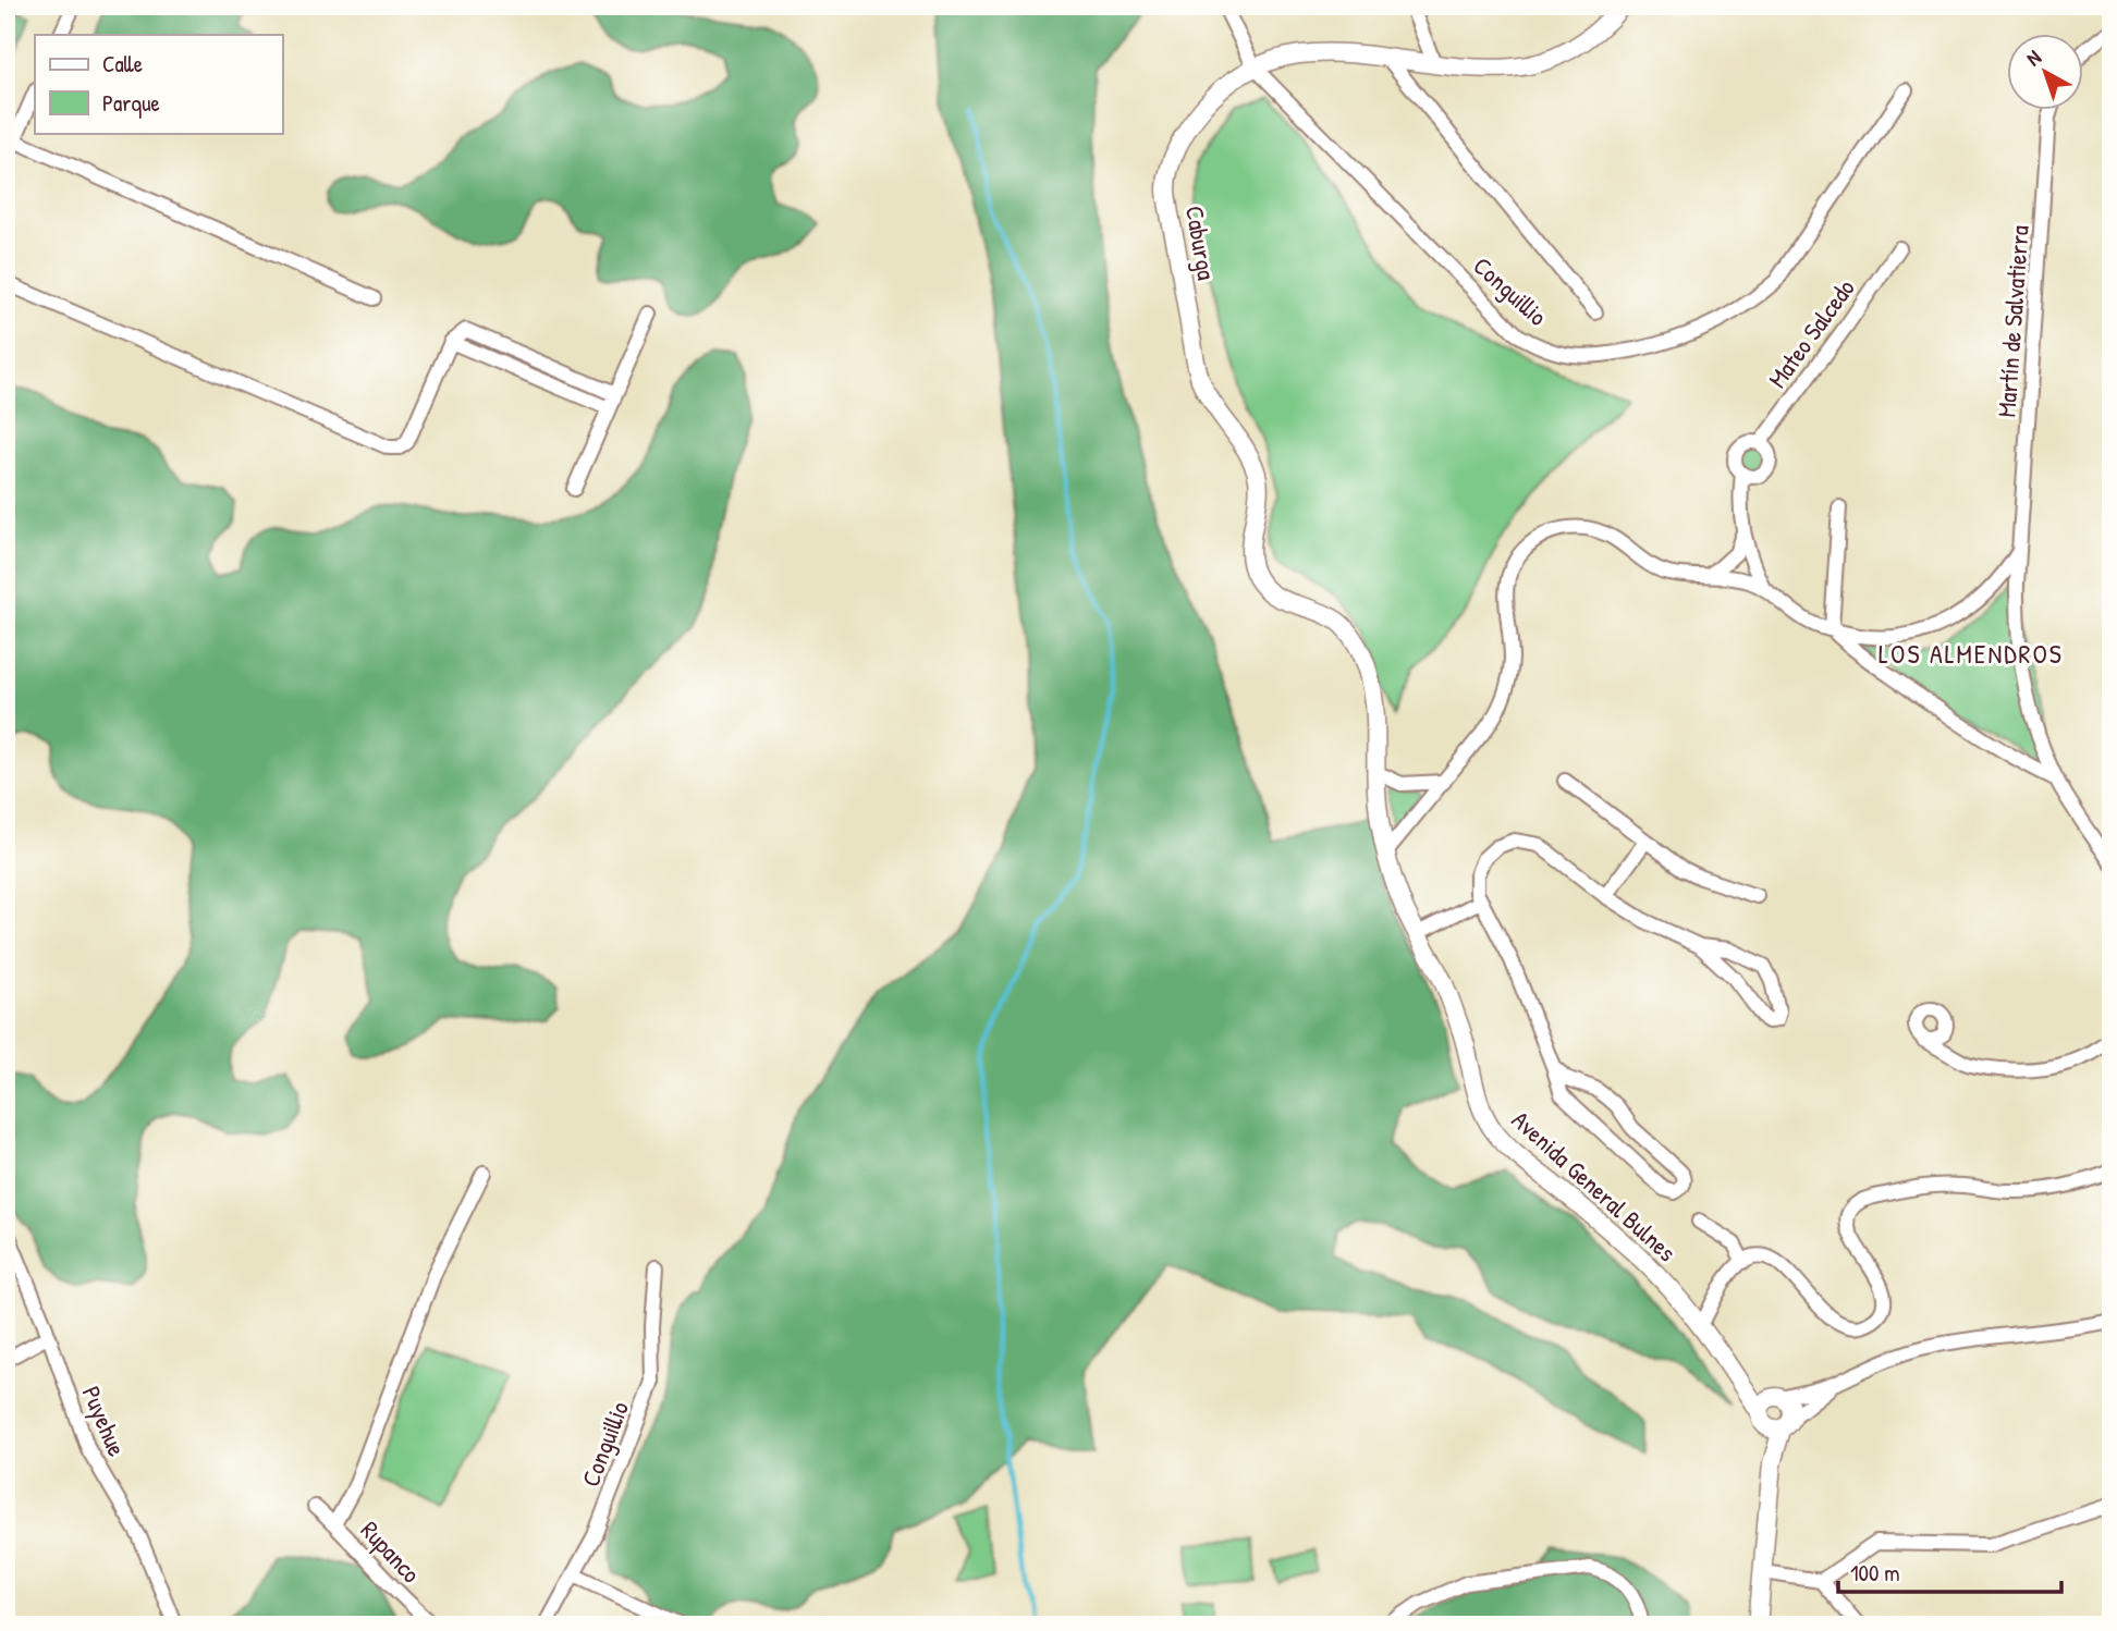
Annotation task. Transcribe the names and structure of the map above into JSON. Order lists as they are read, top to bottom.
{
  "streets": {
    "street": [
      "Caburga",
      "Conguillio",
      "Martín de Salvatierra",
      "Mateo Salcedo",
      "Avenida General Bulnes",
      "Puyehue",
      "Rupanco"
    ]
  },
  "crossings": [
    ["Caburga", "Conguillio"],
    ["Caburga", "Avenida General Bulnes"]
  ],
  "districts": ["LOS ALMENDROS"],
  "legend": ["Calle", "Parque"],
  "scale_bar": "100 m",
  "north": "top left"
}
